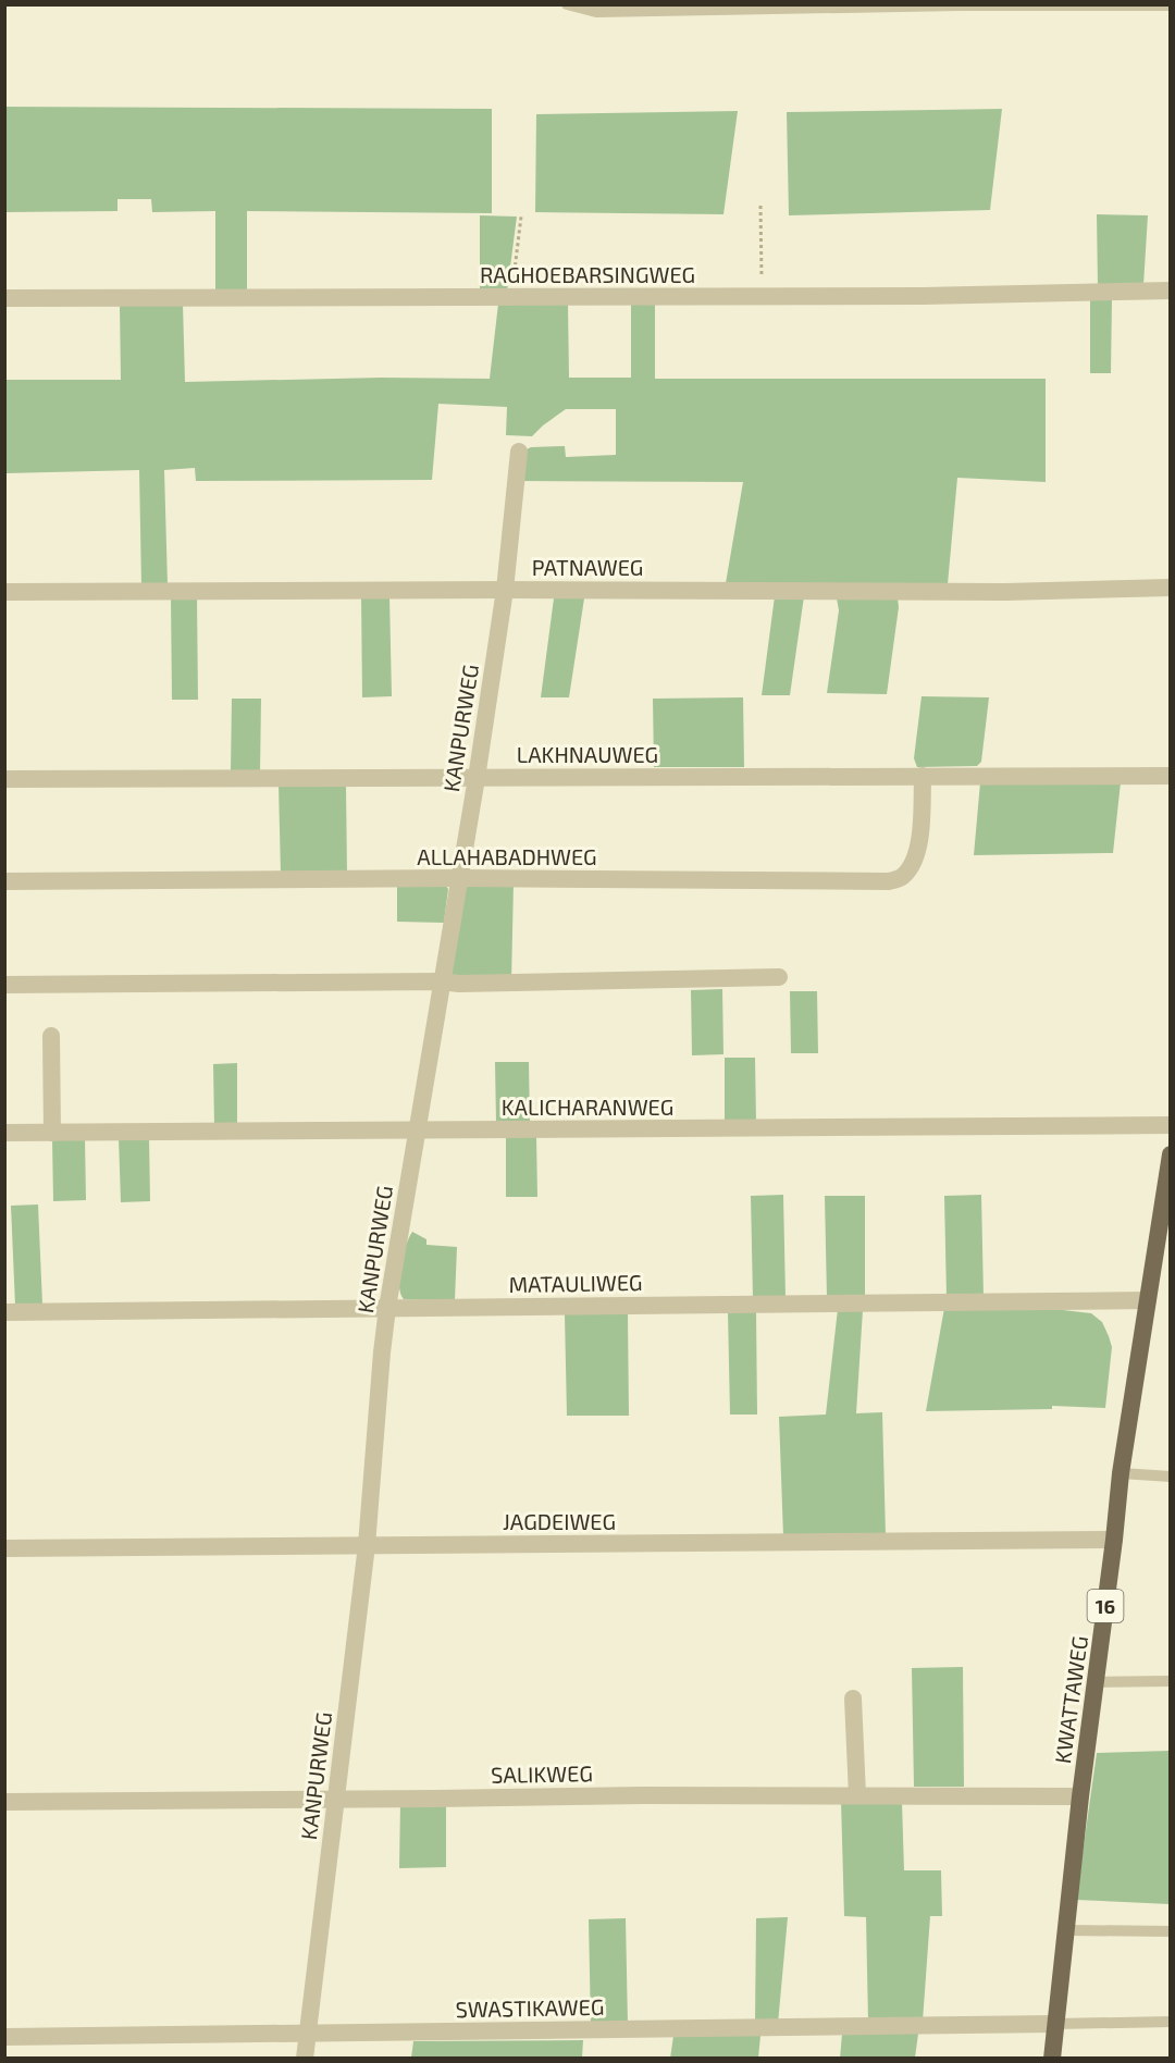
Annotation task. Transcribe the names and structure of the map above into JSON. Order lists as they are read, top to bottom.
{
  "streets": {
    "main road": ["16", "KWATTAWEG"],
    "street": [
      "RAGHOEBARSINGWEG",
      "PATNAWEG",
      "KANPURWEG",
      "LAKHNAUWEG",
      "ALLAHABADHWEG",
      "KALICHARANWEG",
      "MATAULIWEG",
      "JAGDEIWEG",
      "SALIKWEG",
      "SWASTIKAWEG"
    ]
  },
  "crossings": [
    ["PATNAWEG", "KANPURWEG"],
    ["KANPURWEG", "LAKHNAUWEG"],
    ["KANPURWEG", "ALLAHABADHWEG"],
    ["KANPURWEG", "KALICHARANWEG"],
    ["KANPURWEG", "MATAULIWEG"],
    ["KANPURWEG", "JAGDEIWEG"],
    ["KANPURWEG", "SALIKWEG"],
    ["KANPURWEG", "SWASTIKAWEG"],
    ["LAKHNAUWEG", "ALLAHABADHWEG"],
    ["MATAULIWEG", "KWATTAWEG"],
    ["JAGDEIWEG", "KWATTAWEG"],
    ["KWATTAWEG", "SALIKWEG"],
    ["KWATTAWEG", "SWASTIKAWEG"]
  ]
}
